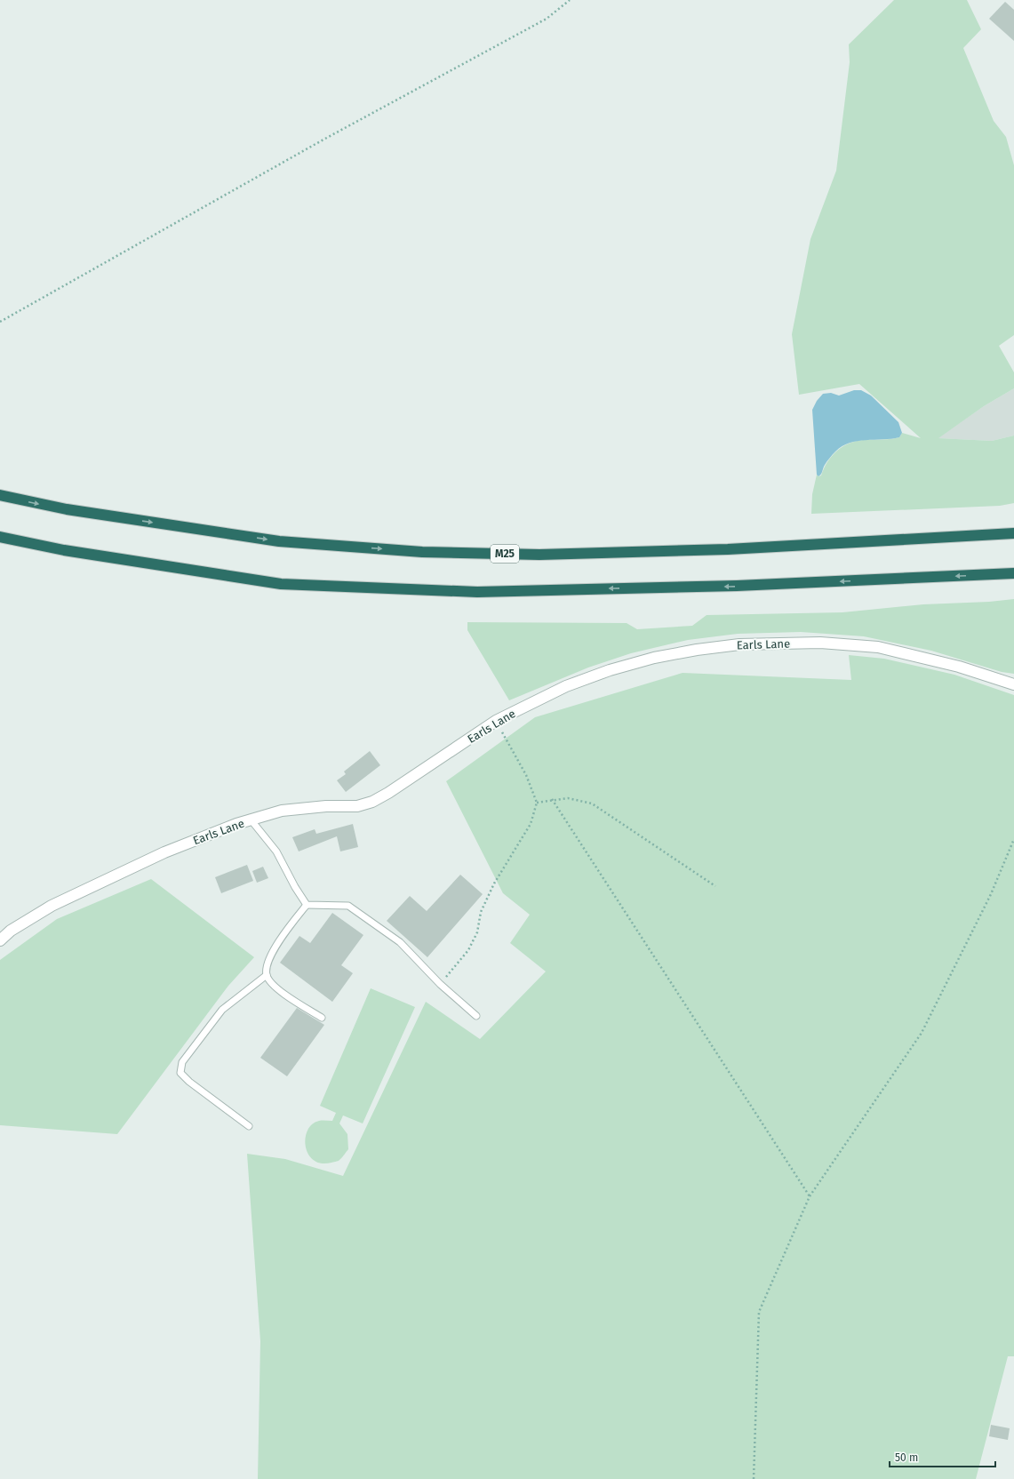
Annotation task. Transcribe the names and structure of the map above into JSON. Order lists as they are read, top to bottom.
{
  "streets": {
    "highway": ["M25"],
    "street": ["Earls Lane"]
  },
  "scale_bar": "50 m"
}
